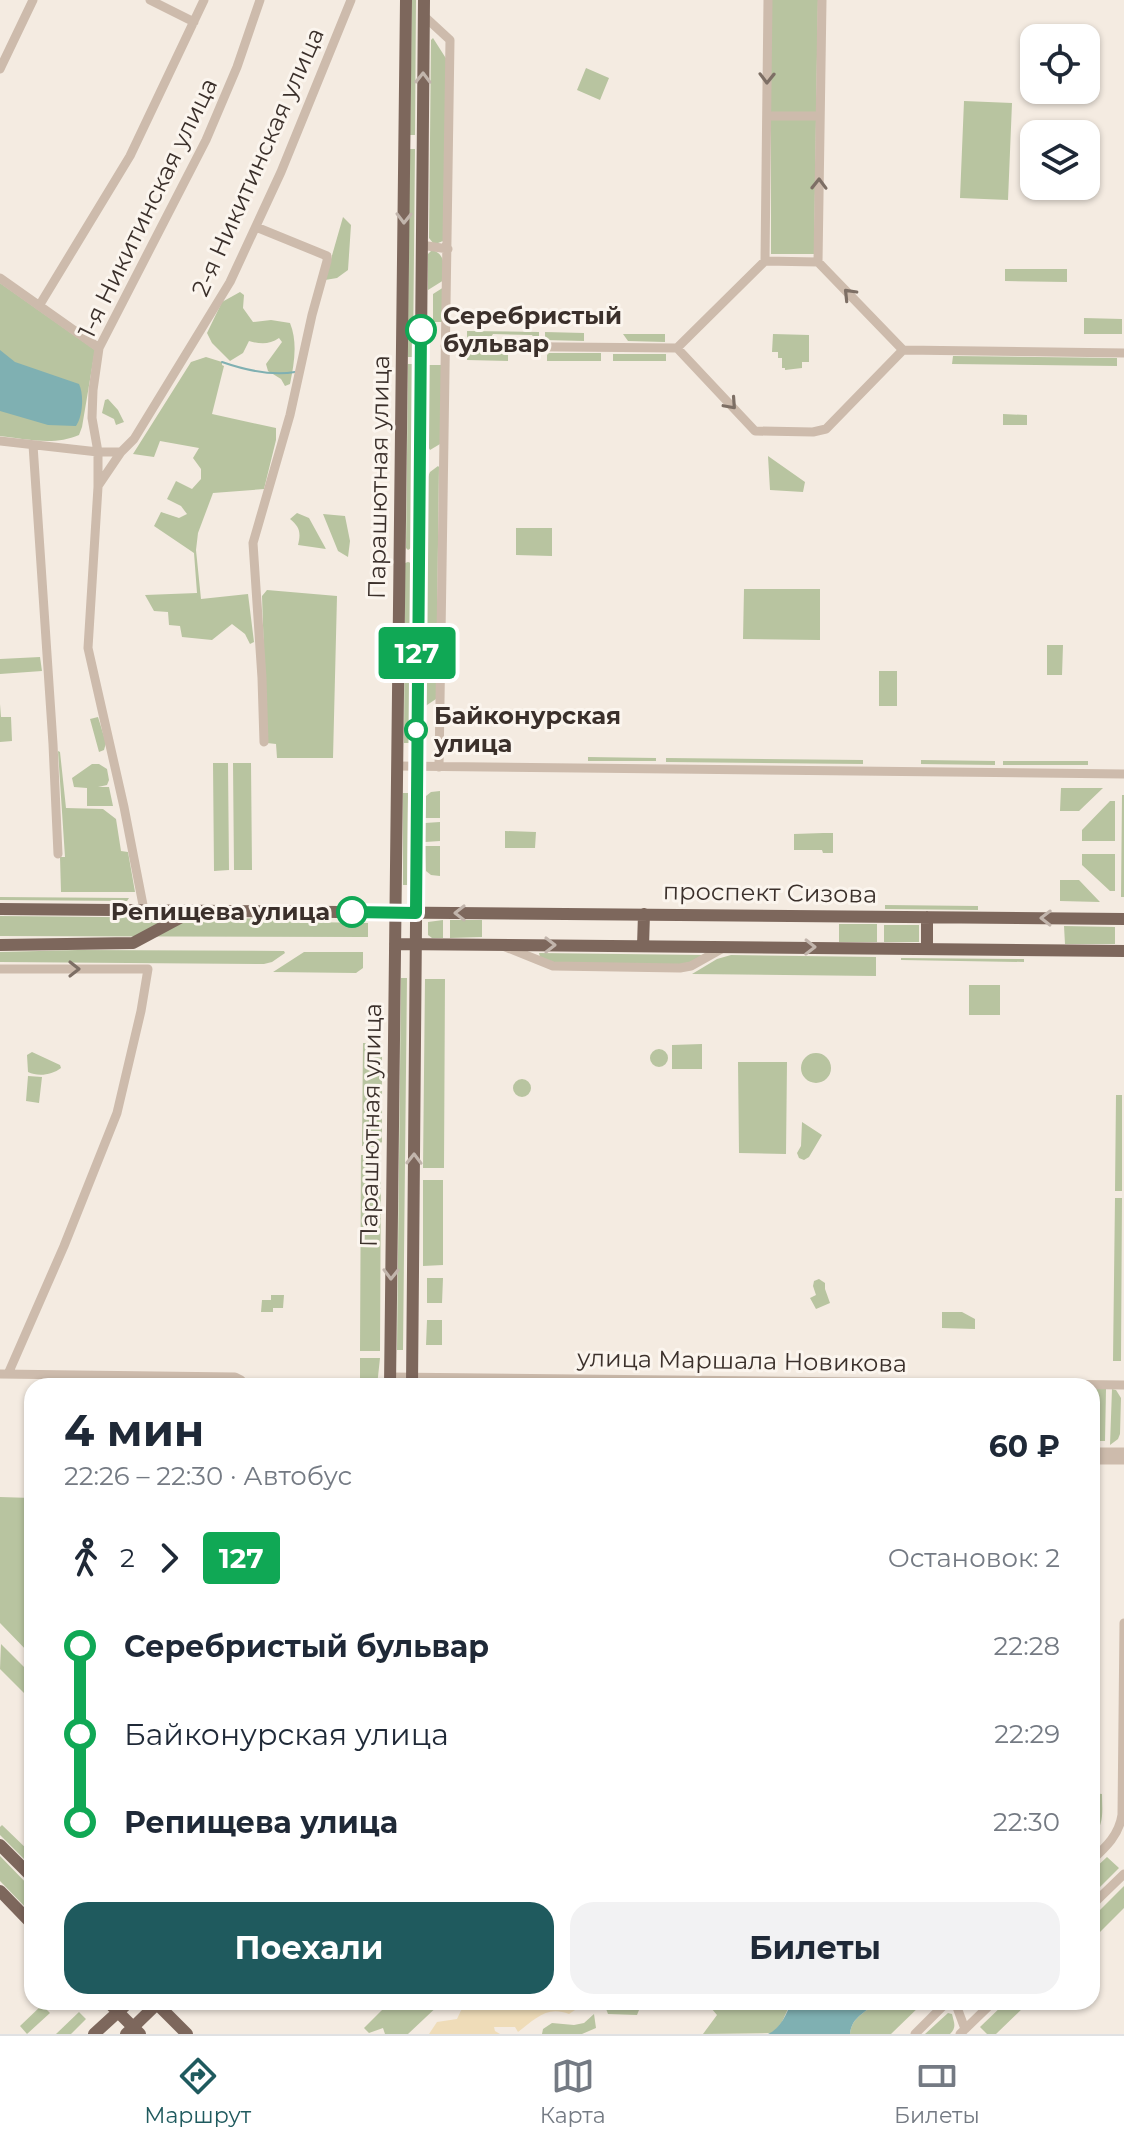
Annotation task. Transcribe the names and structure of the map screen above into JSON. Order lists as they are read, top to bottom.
{
  "streets": {
    "main road": ["Парашютная улица", "проспект Сизова"],
    "street": ["2-я Никитинская улица", "1-я Никитинская улица", "улица Маршала Новикова"]
  },
  "crossings": [
    ["Парашютная улица", "проспект Сизова"]
  ],
  "places": ["Серебристый бульвар", "Байконурская улица", "Репищева улица"],
  "lines": ["bus line 127"],
  "page": {
    "on_map": "127",
    "heading": ["4 мин", "22:26 – 22:30 · Автобус", "60 ₽"],
    "legs": ["2", "127", "Остановок: 2"],
    "list": [
      {
        "name": "Серебристый бульвар",
        "value": "22:28"
      },
      {
        "name": "Байконурская улица",
        "value": "22:29"
      },
      {
        "name": "Репищева улица",
        "value": "22:30"
      }
    ],
    "buttons": ["Поехали", "Билеты"],
    "tabs": ["Маршрут", "Карта", "Билеты"]
  }
}
